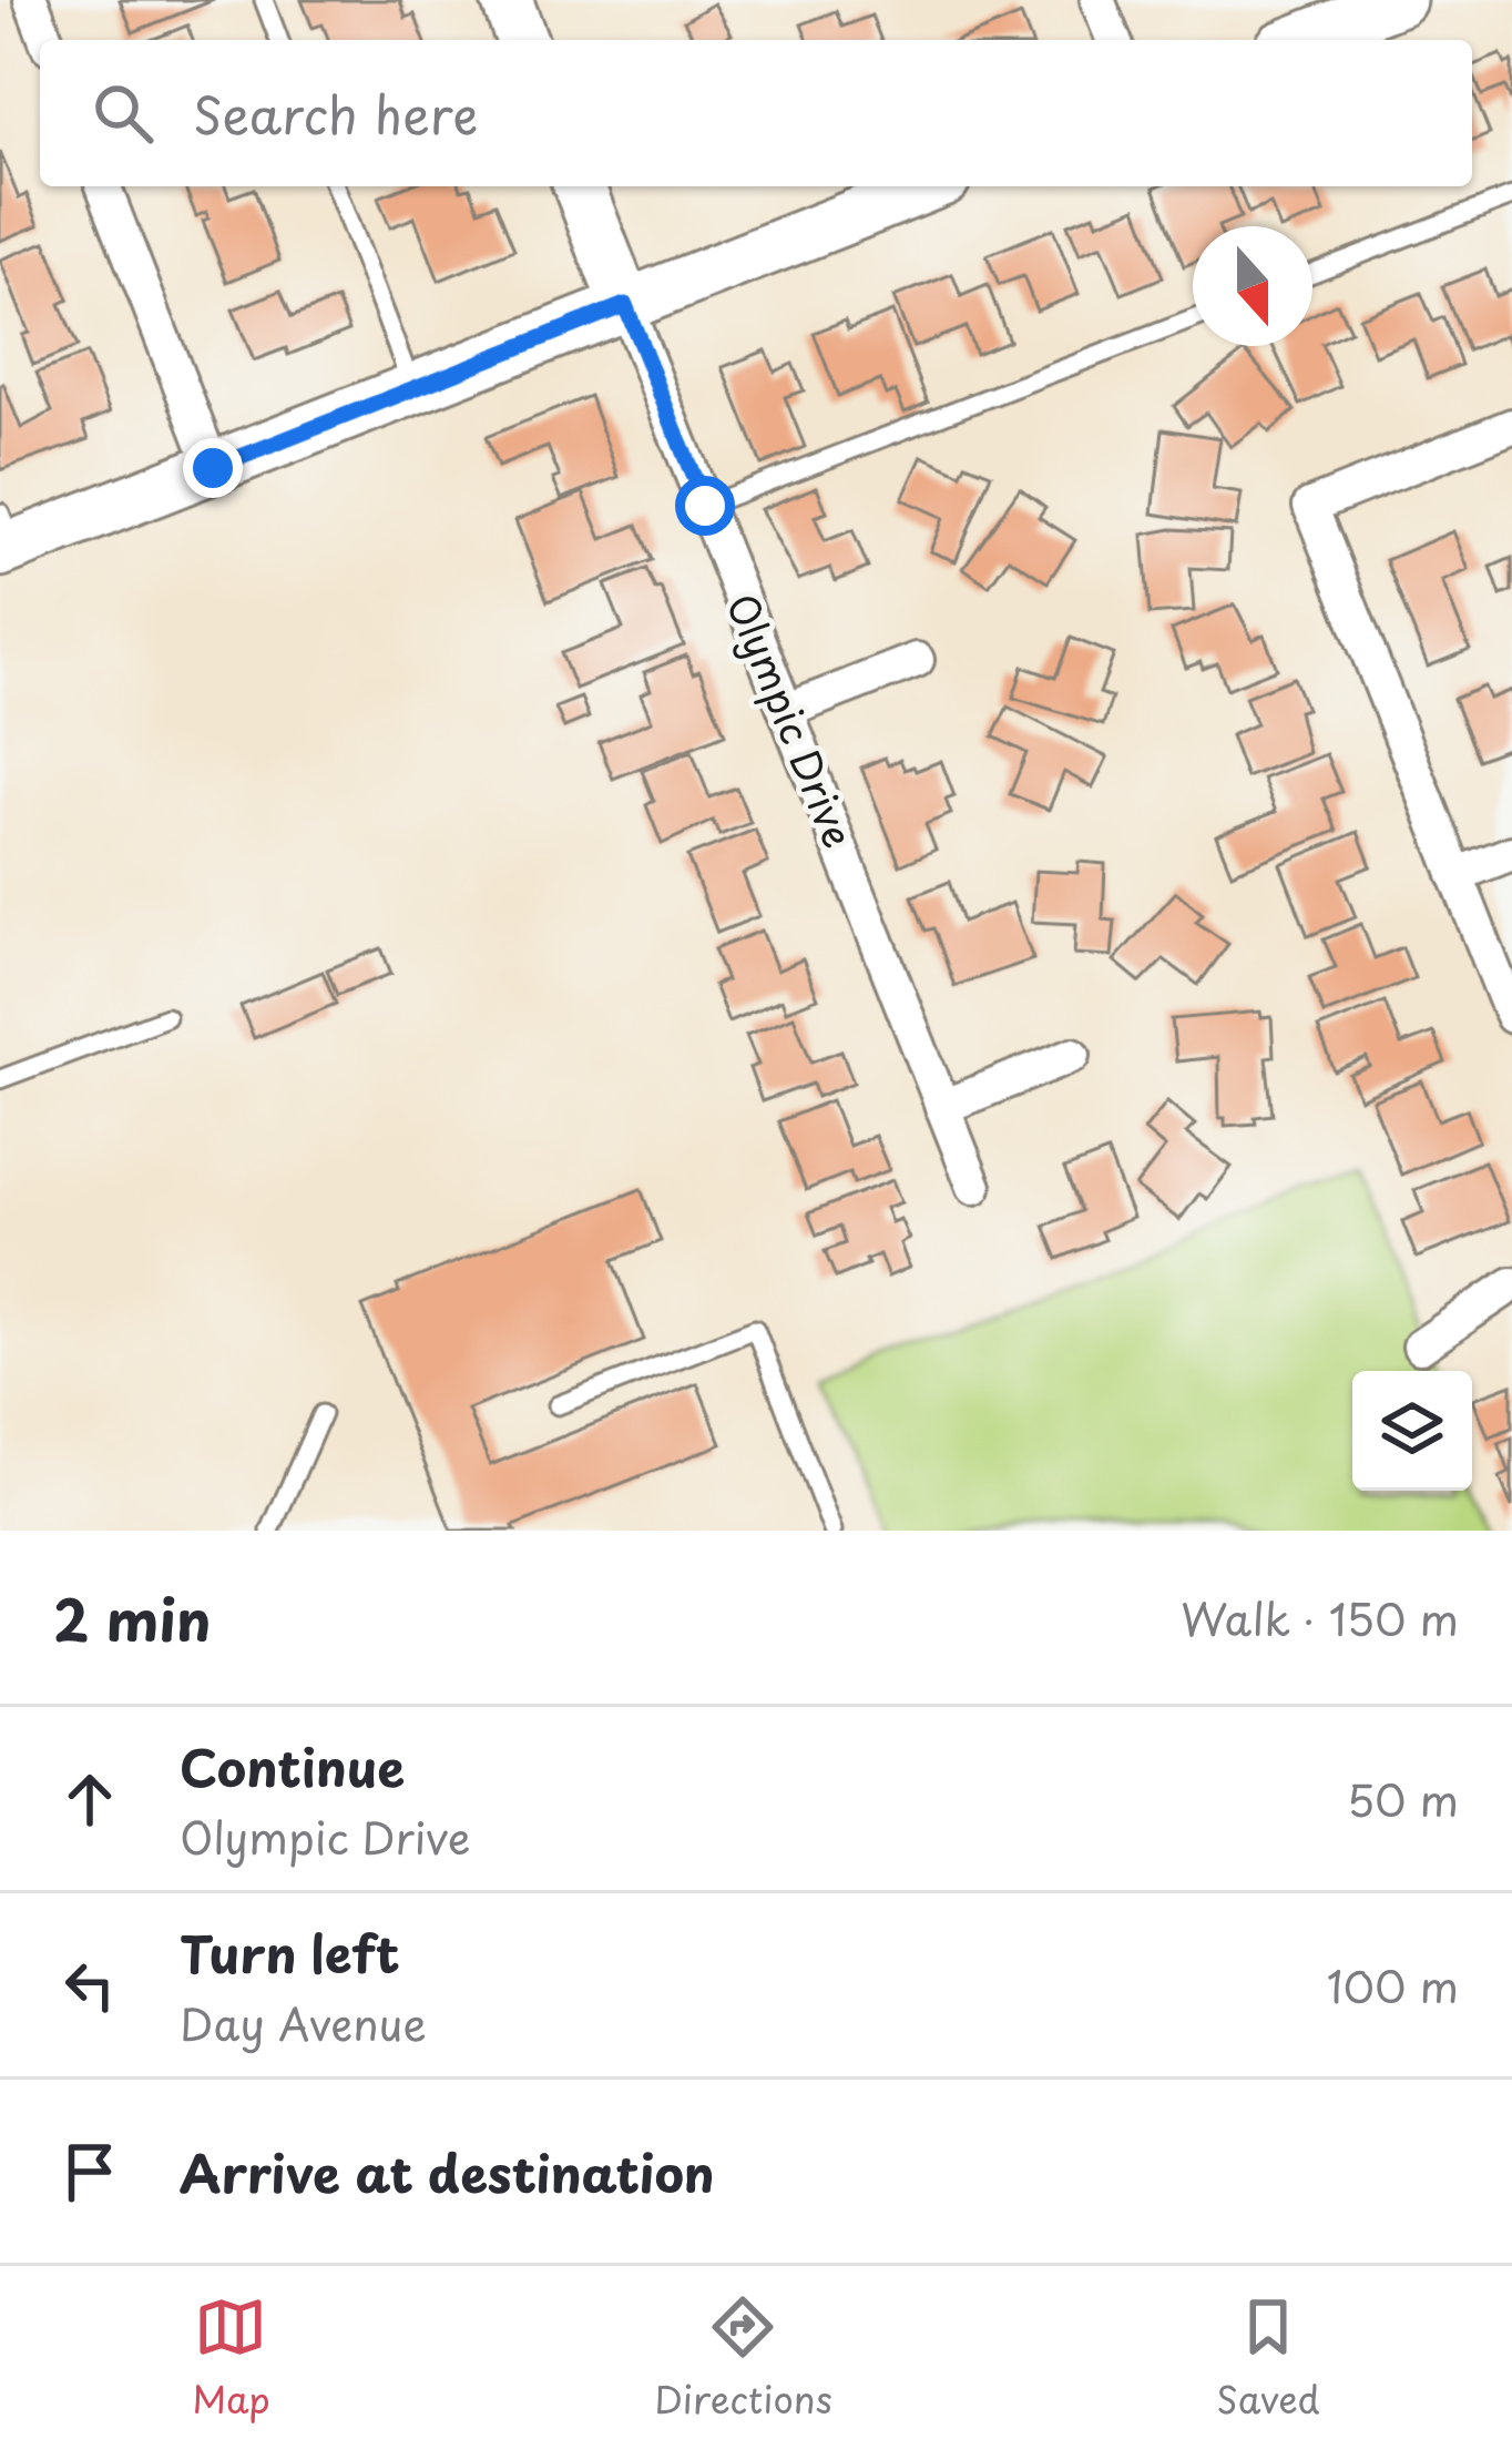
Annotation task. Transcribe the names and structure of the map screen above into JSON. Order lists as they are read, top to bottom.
{
  "streets": {
    "street": ["Olympic Drive"]
  },
  "north": "bottom",
  "page": {
    "search": "Search here",
    "heading": ["2 min", "Walk · 150 m"],
    "list": [
      ["Continue", "Olympic Drive", "50 m"],
      ["Turn left", "Day Avenue", "100 m"],
      "Arrive at destination"
    ],
    "nav": ["Map", "Directions", "Saved"]
  }
}
